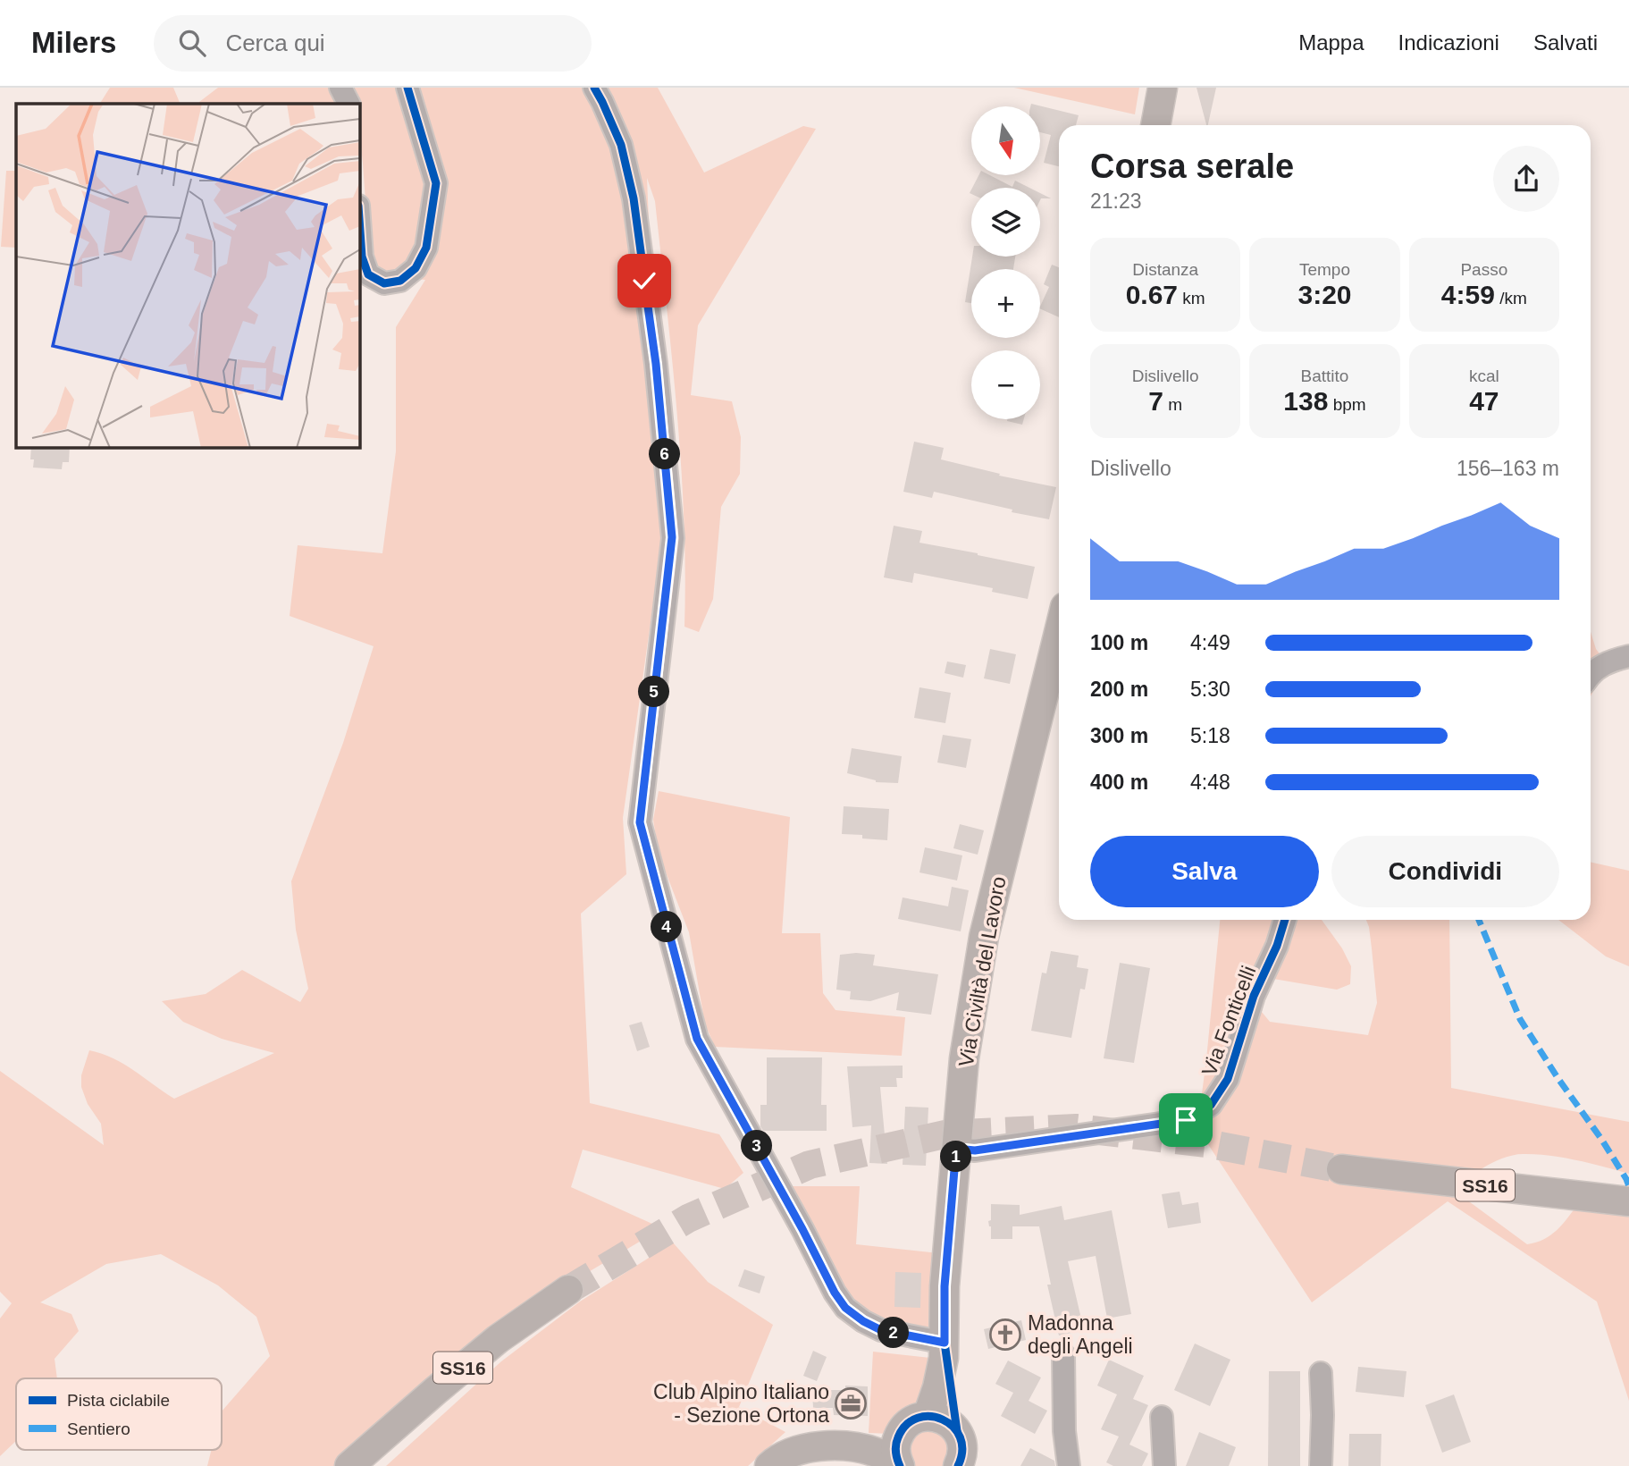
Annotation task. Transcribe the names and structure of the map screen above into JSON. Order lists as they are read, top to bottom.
{
  "streets": {
    "main road": ["Via Civiltà del Lavoro", "SS16"],
    "street": ["Via Fonticelli"]
  },
  "crossings": [
    ["Via Civiltà del Lavoro", "Via Fonticelli"]
  ],
  "places": {
    "church": ["Madonna degli Angeli"],
    "office": ["Club Alpino Italiano - Sezione Ortona"]
  },
  "legend": ["Pista ciclabile", "Sentiero"],
  "north": "bottom",
  "page": {
    "header": "Milers",
    "search": "Cerca qui",
    "nav": ["Mappa", "Indicazioni", "Salvati"],
    "map_buttons": ["+", "−"],
    "heading": ["Corsa serale", "21:23"],
    "stats": [
      ["Distanza", "0.67 km"],
      ["Tempo", "3:20"],
      ["Passo", "4:59 /km"],
      ["Dislivello", "7 m"],
      ["Battito", "138 bpm"],
      ["kcal", "47"]
    ],
    "pins": [
      "6",
      "5",
      "4",
      "3",
      "1",
      "2"
    ],
    "chart": ["Dislivello", "156–163 m"],
    "list": [
      {
        "name": "100 m",
        "note": "4:49"
      },
      {
        "name": "200 m",
        "note": "5:30"
      },
      {
        "name": "300 m",
        "note": "5:18"
      },
      {
        "name": "400 m",
        "note": "4:48"
      }
    ],
    "buttons": ["Salva", "Condividi"]
  }
}
